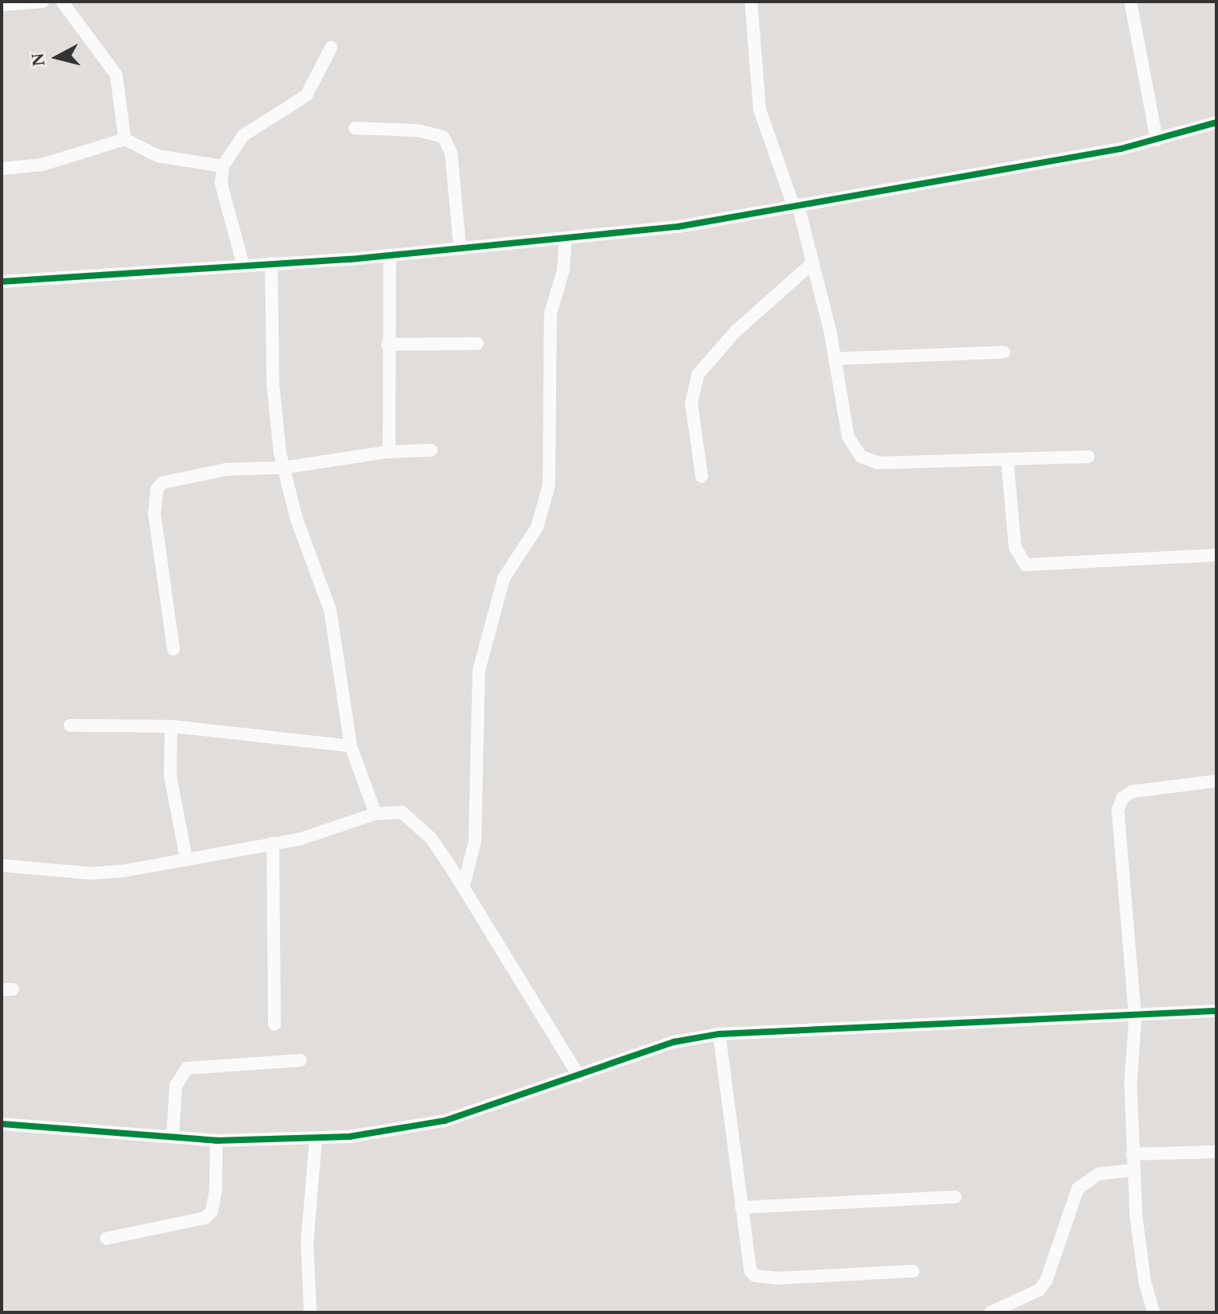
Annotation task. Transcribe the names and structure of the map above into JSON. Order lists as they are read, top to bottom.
{
  "north": "left"
}
